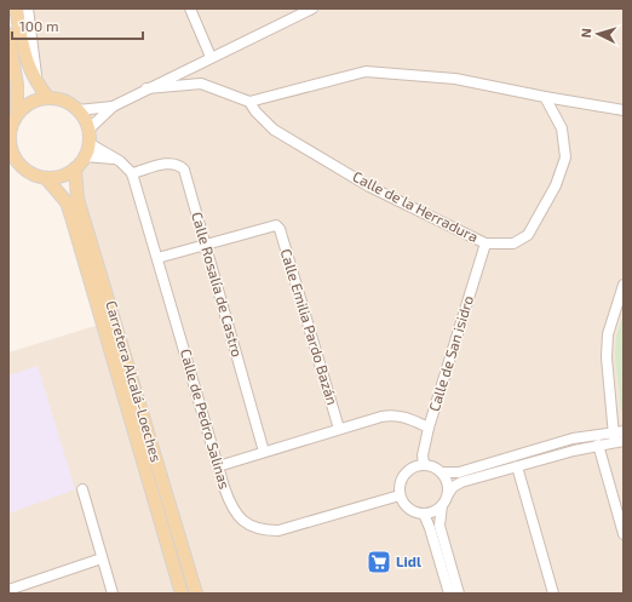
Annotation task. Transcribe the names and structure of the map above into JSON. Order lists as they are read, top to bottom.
{
  "streets": {
    "main road": ["Carretera Alcalá-Loeches"],
    "street": [
      "Calle de la Herradura",
      "Calle Rosalía de Castro",
      "Calle Emilia Pardo Bazán",
      "Calle de San isidro",
      "Calle de Pedro Salinas"
    ]
  },
  "crossings": [
    ["Calle de la Herradura", "Calle de San isidro"],
    ["Calle Rosalía de Castro", "Calle Emilia Pardo Bazán"],
    ["Calle Rosalía de Castro", "Calle de Pedro Salinas"],
    ["Calle de San isidro", "Calle de Pedro Salinas"],
    ["Carretera Alcalá-Loeches", "Calle de Pedro Salinas"]
  ],
  "places": {
    "supermarket": ["Lidl"]
  },
  "scale_bar": "100 m",
  "north": "left"
}
